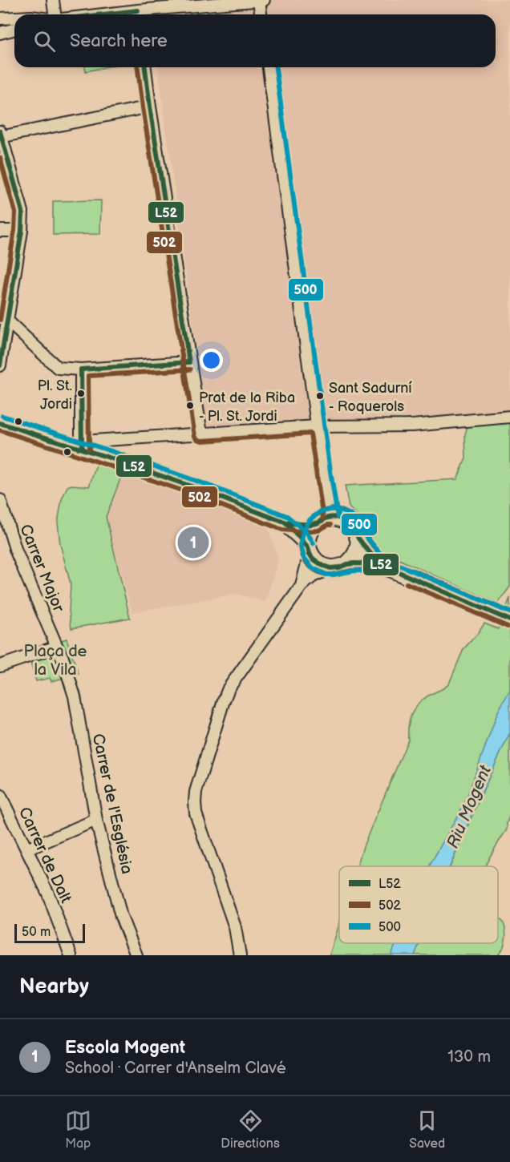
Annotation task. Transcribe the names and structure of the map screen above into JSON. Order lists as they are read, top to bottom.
{
  "streets": {
    "street": ["Carrer Major", "Carrer de l'Església", "Carrer de Dalt"]
  },
  "crossings": [
    ["Carrer Major", "Carrer de l'Església"]
  ],
  "water": ["Riu Mogent"],
  "parks": ["Plaça de la Vila"],
  "places": ["Pl. St. Jordi", "Sant Sadurní - Roquerols", "Prat de la Riba - Pl. St. Jordi"],
  "lines": ["transit line L52", "transit line 502", "transit line 500"],
  "legend": ["L52", "502", "500"],
  "scale_bar": "50 m",
  "page": {
    "search": "Search here",
    "pins": "1",
    "scale": "50 m",
    "heading": "Nearby",
    "list": [
      {
        "mark": "1",
        "name": "Escola Mogent",
        "note": "School · Carrer d'Anselm Clavé",
        "value": "130 m"
      }
    ],
    "nav": ["Map", "Directions", "Saved"]
  }
}
